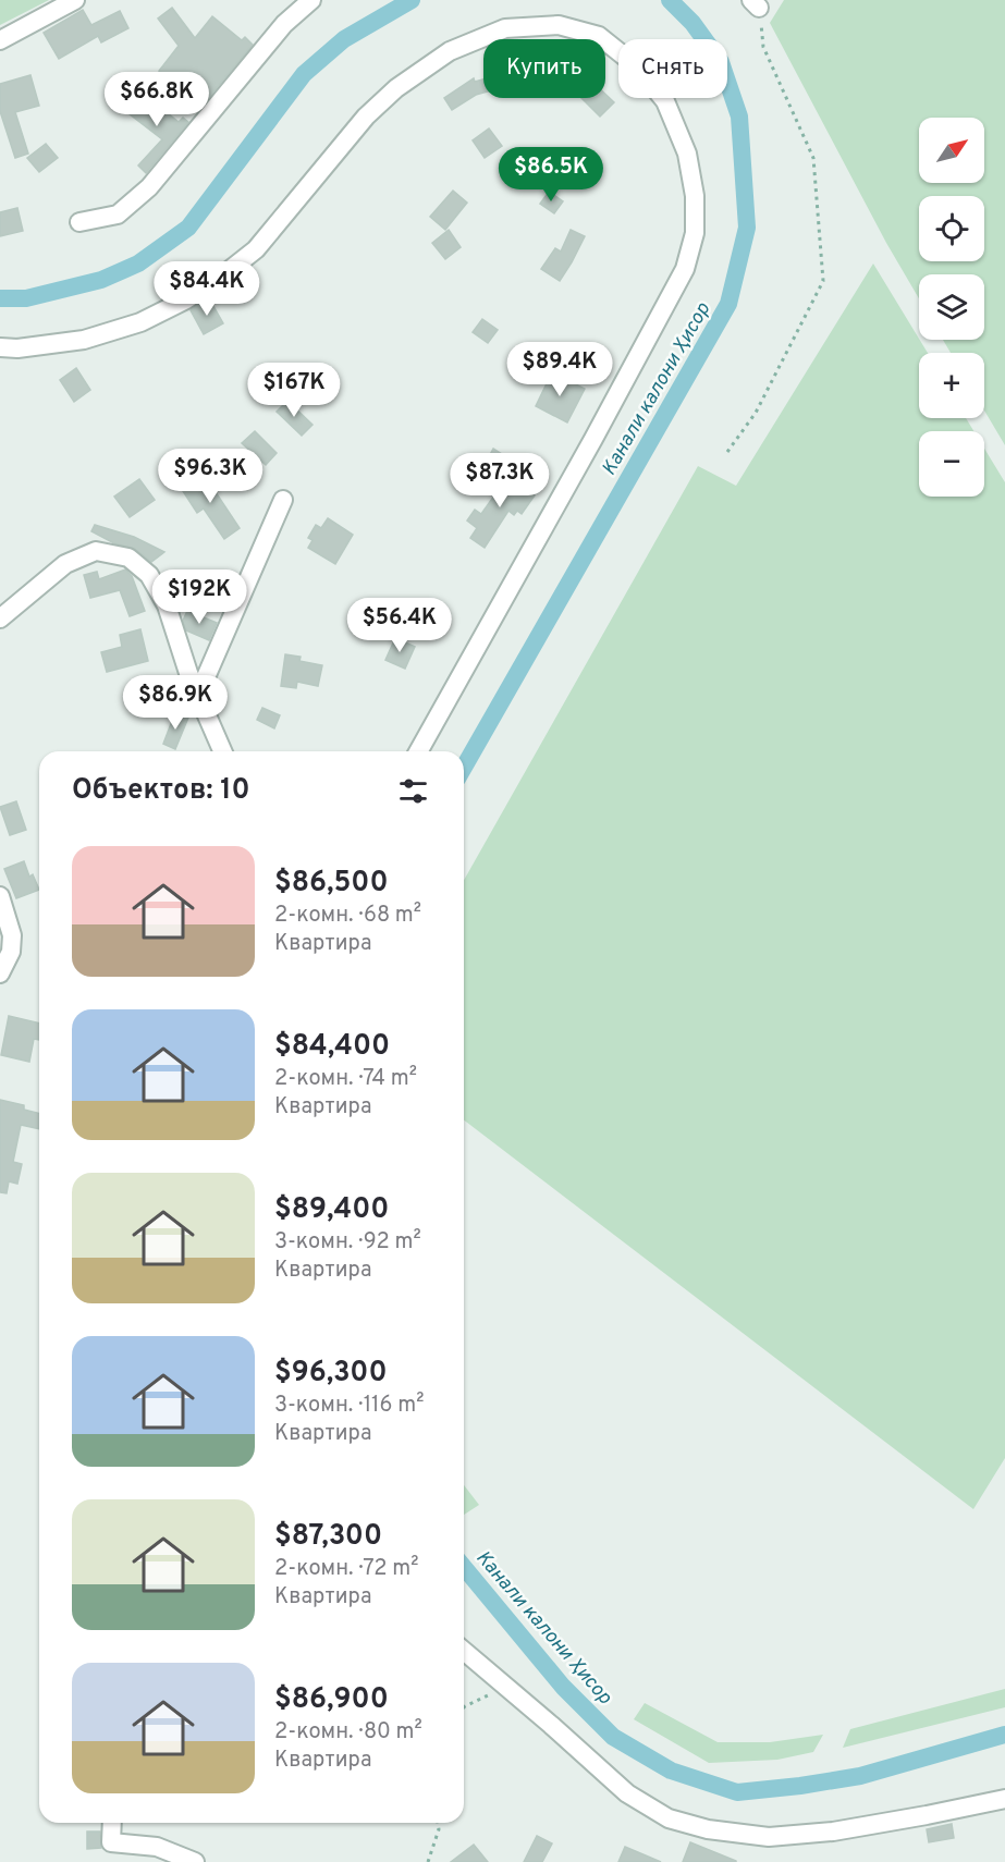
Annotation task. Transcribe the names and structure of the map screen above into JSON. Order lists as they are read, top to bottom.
{
  "water": ["Канали калони Ҳисор"],
  "north": "top right",
  "page": {
    "chip": ["Купить", "Снять"],
    "price": [
      "$66.8K",
      "$86.5K",
      "$84.4K",
      "$89.4K",
      "$167K",
      "$96.3K",
      "$87.3K",
      "$192K",
      "$56.4K",
      "$86.9K"
    ],
    "map_buttons": ["+", "−"],
    "heading": "Объектов: 10",
    "list": [
      {
        "name": "$86,500",
        "note": "2-комн. · 68 m² · Квартира"
      },
      {
        "name": "$84,400",
        "note": "2-комн. · 74 m² · Квартира"
      },
      {
        "name": "$89,400",
        "note": "3-комн. · 92 m² · Квартира"
      },
      {
        "name": "$96,300",
        "note": "3-комн. · 116 m² · Квартира"
      },
      {
        "name": "$87,300",
        "note": "2-комн. · 72 m² · Квартира"
      },
      {
        "name": "$86,900",
        "note": "2-комн. · 80 m² · Квартира"
      }
    ]
  }
}
